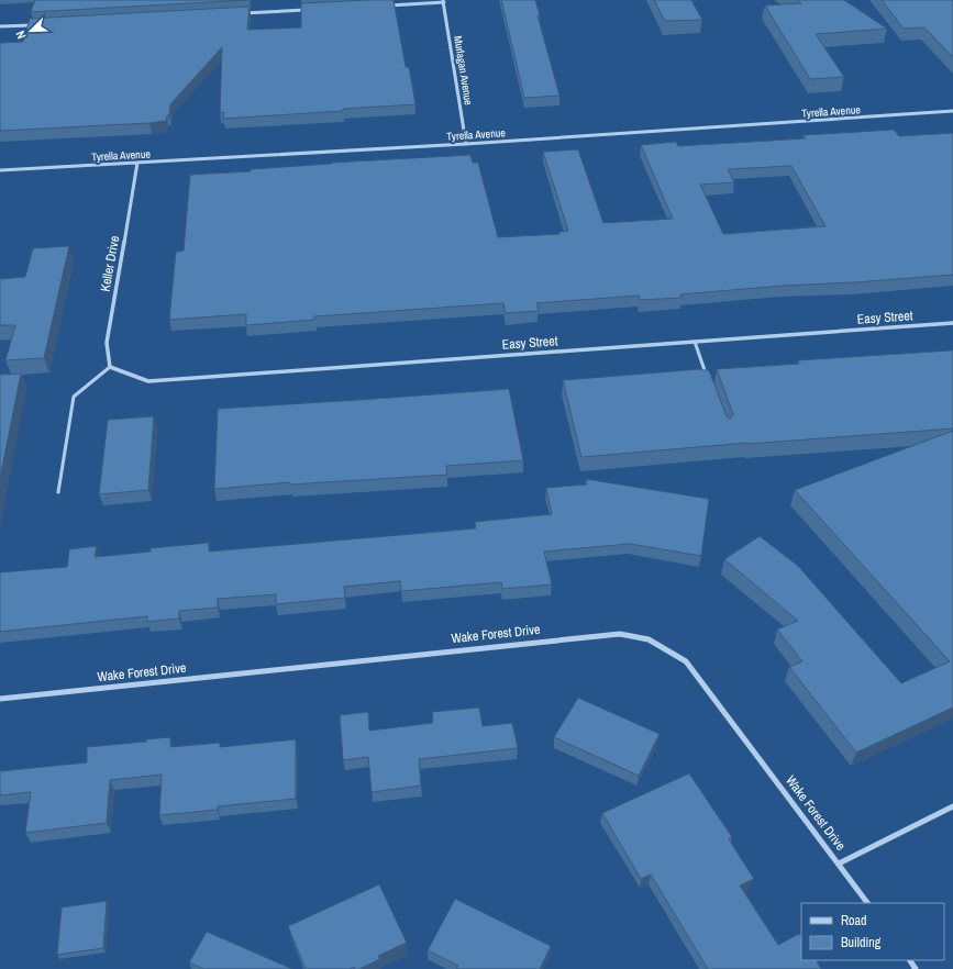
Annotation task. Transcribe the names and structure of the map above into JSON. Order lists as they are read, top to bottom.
{
  "streets": {
    "street": [
      "Murlagan Avenue",
      "Tyrella Avenue",
      "Keller Drive",
      "Easy Street",
      "Wake Forest Drive"
    ]
  },
  "crossings": [
    ["Murlagan Avenue", "Tyrella Avenue"],
    ["Tyrella Avenue", "Keller Drive"],
    ["Keller Drive", "Easy Street"]
  ],
  "legend": ["Road", "Building"],
  "north": "bottom left"
}
